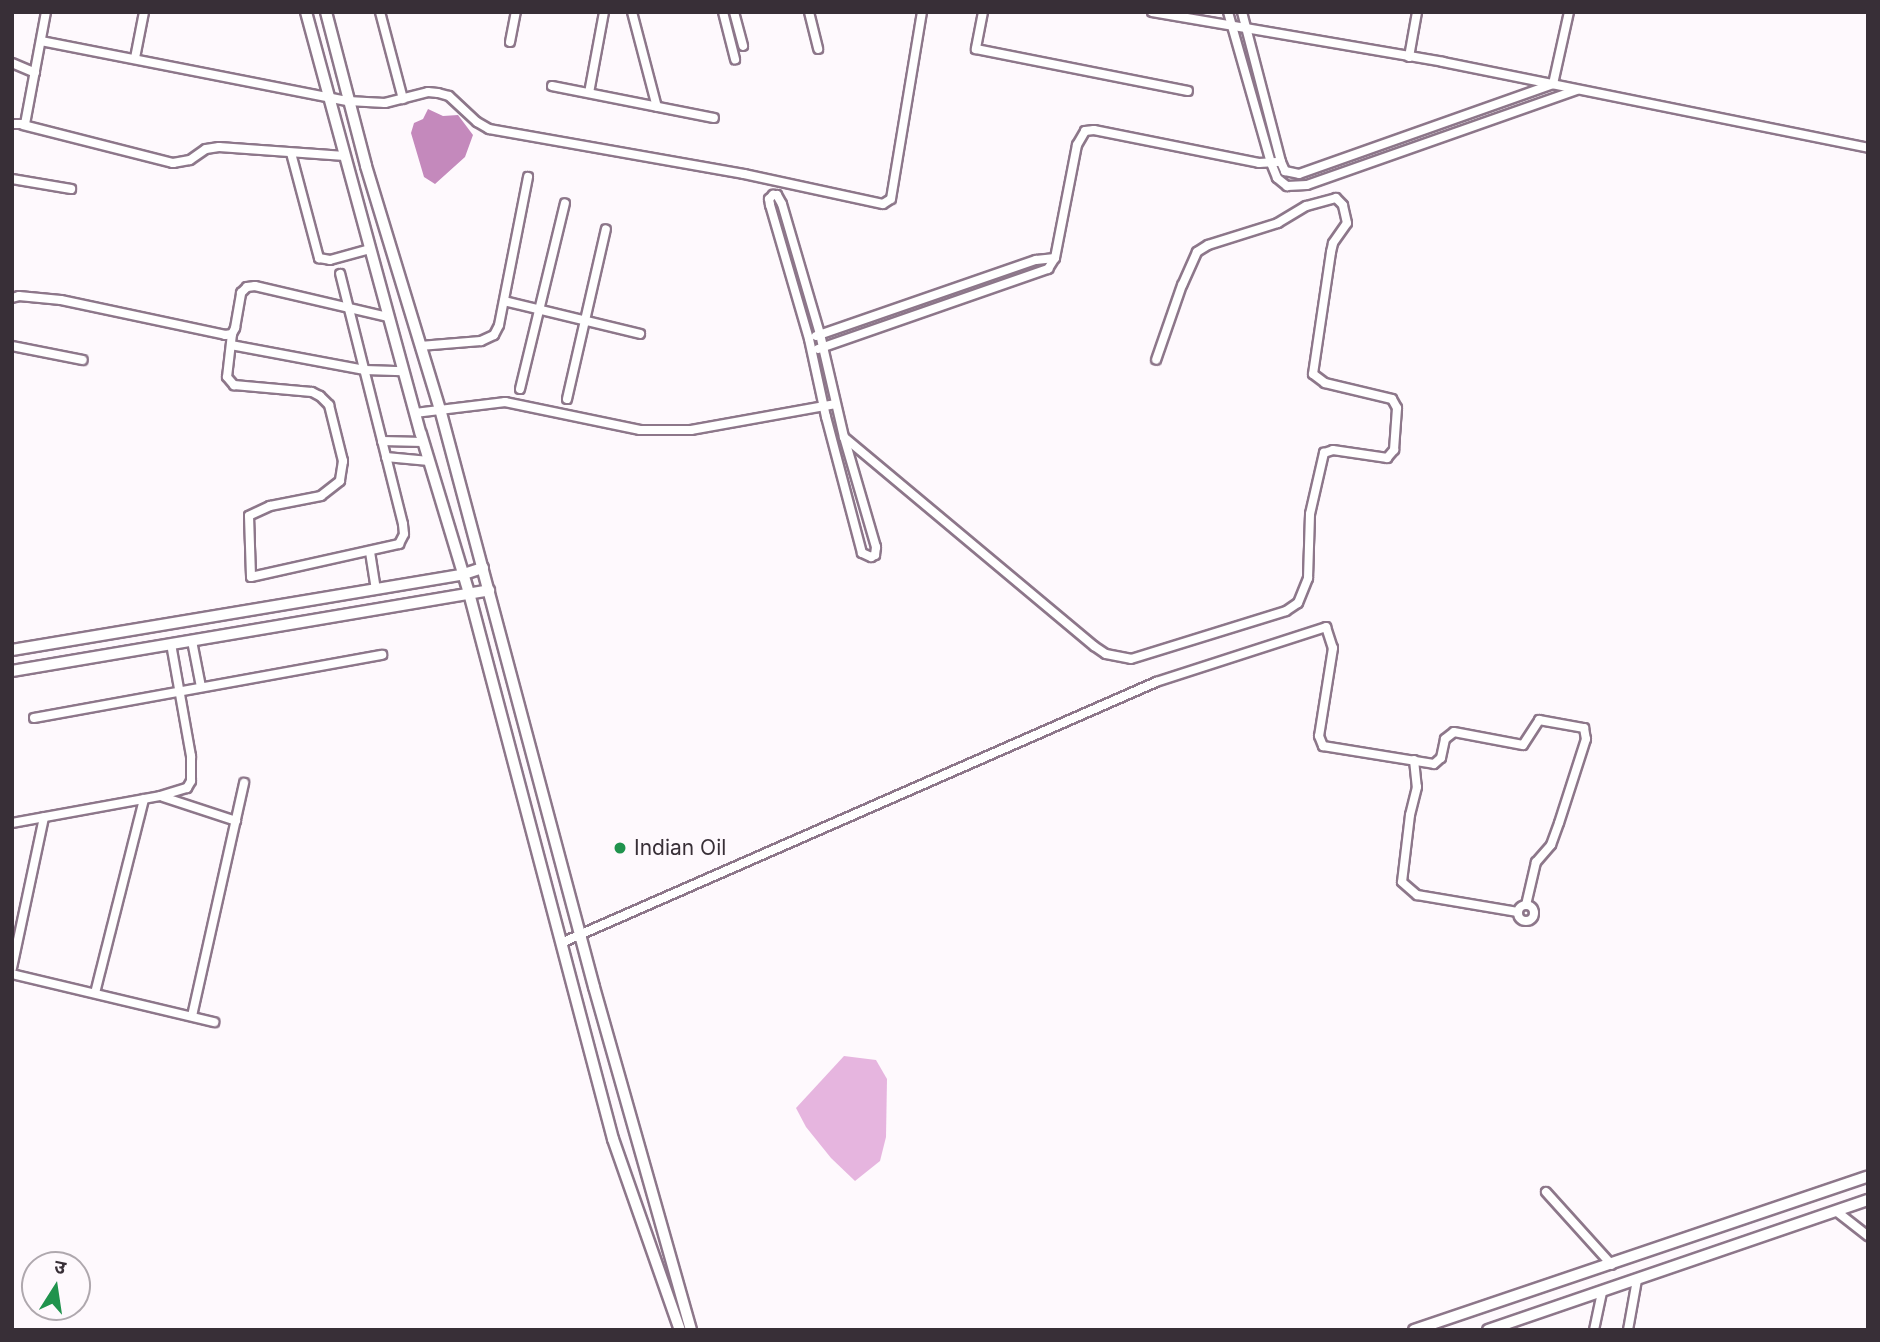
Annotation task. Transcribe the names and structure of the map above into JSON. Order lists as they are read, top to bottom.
{
  "places": ["Indian Oil"],
  "north": "top"
}
